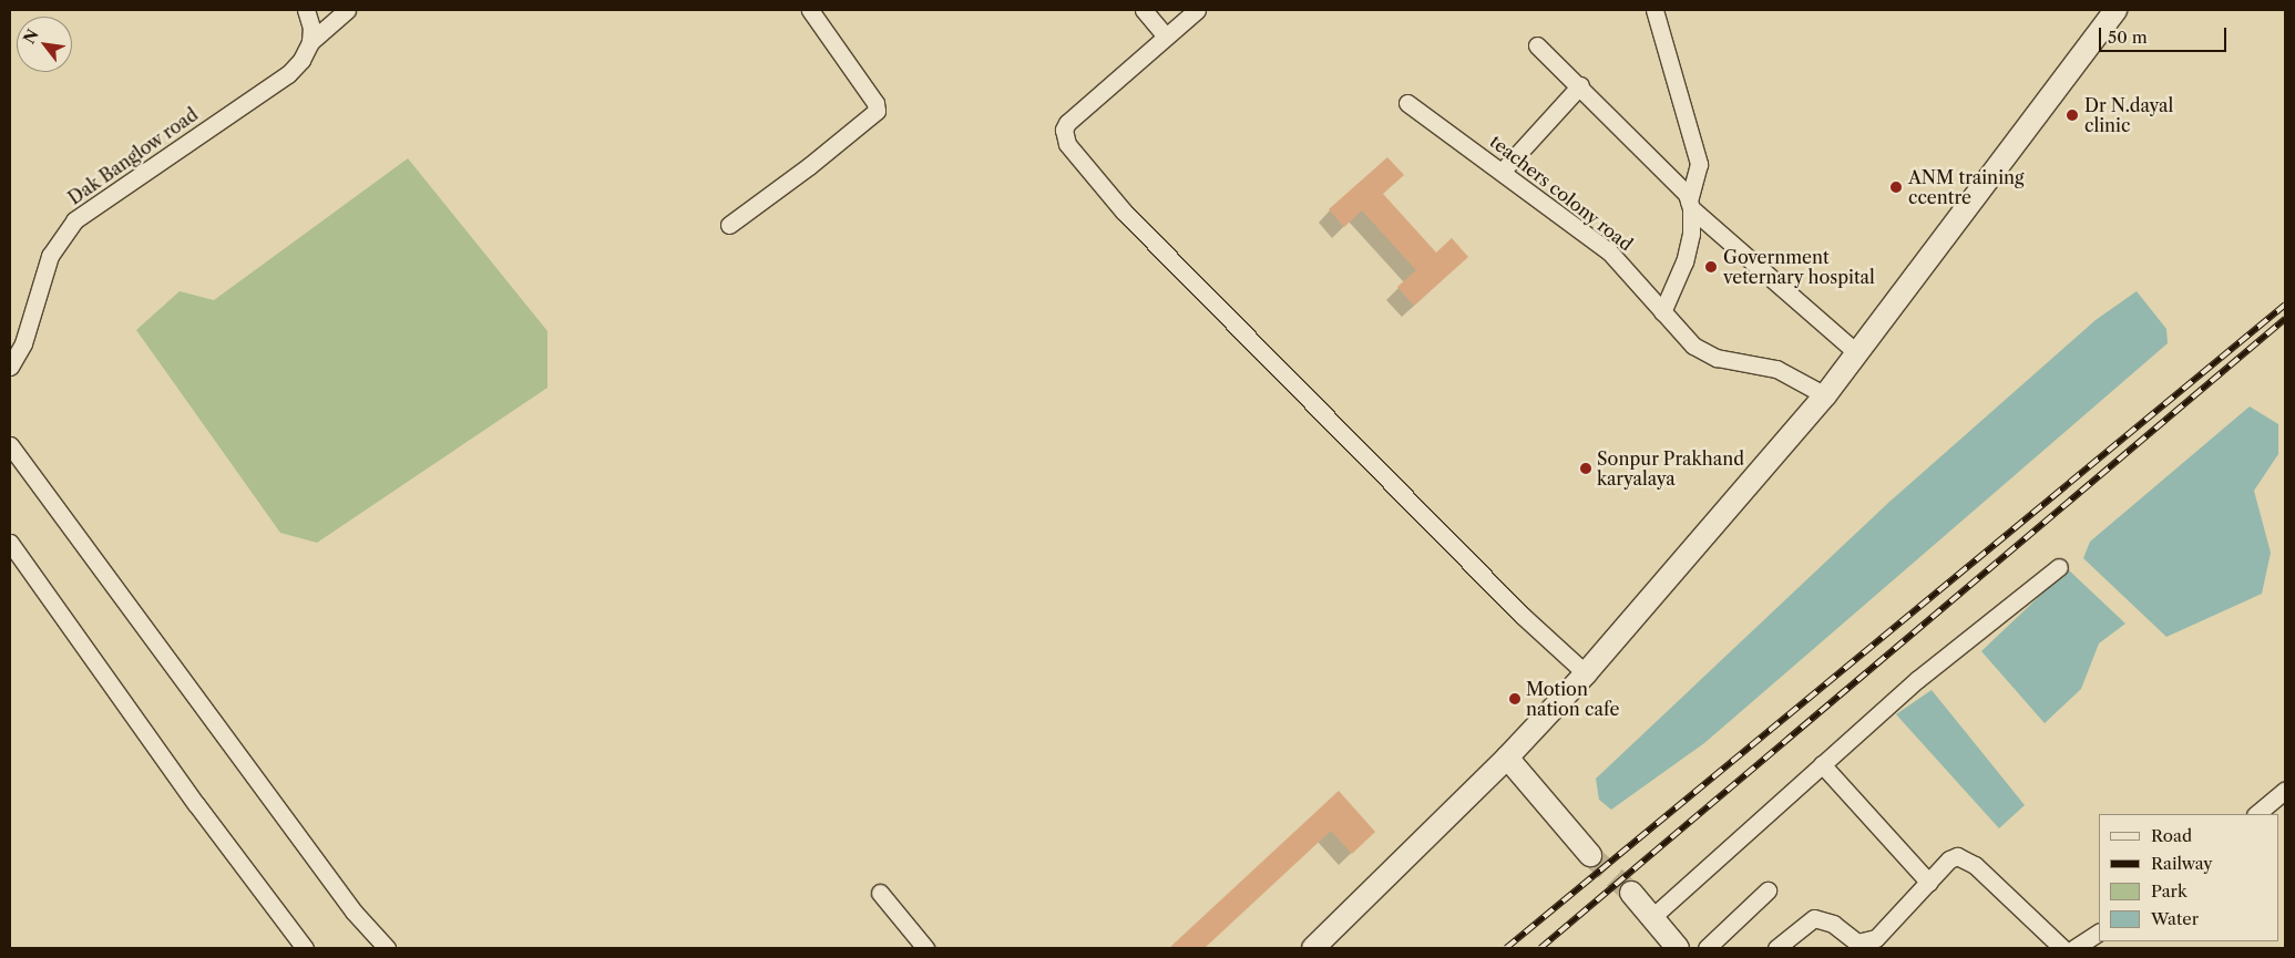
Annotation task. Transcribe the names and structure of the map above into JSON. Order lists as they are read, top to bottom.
{
  "streets": {
    "street": ["Dak Banglow road", "teachers colony road"]
  },
  "places": [
    "Dr N.dayal clinic",
    "ANM training ccentre",
    "Government veternary hospital",
    "Sonpur Prakhand karyalaya",
    "Motion nation cafe"
  ],
  "legend": [
    "Road",
    "Railway",
    "Park",
    "Water"
  ],
  "scale_bar": "50 m",
  "north": "top left"
}
